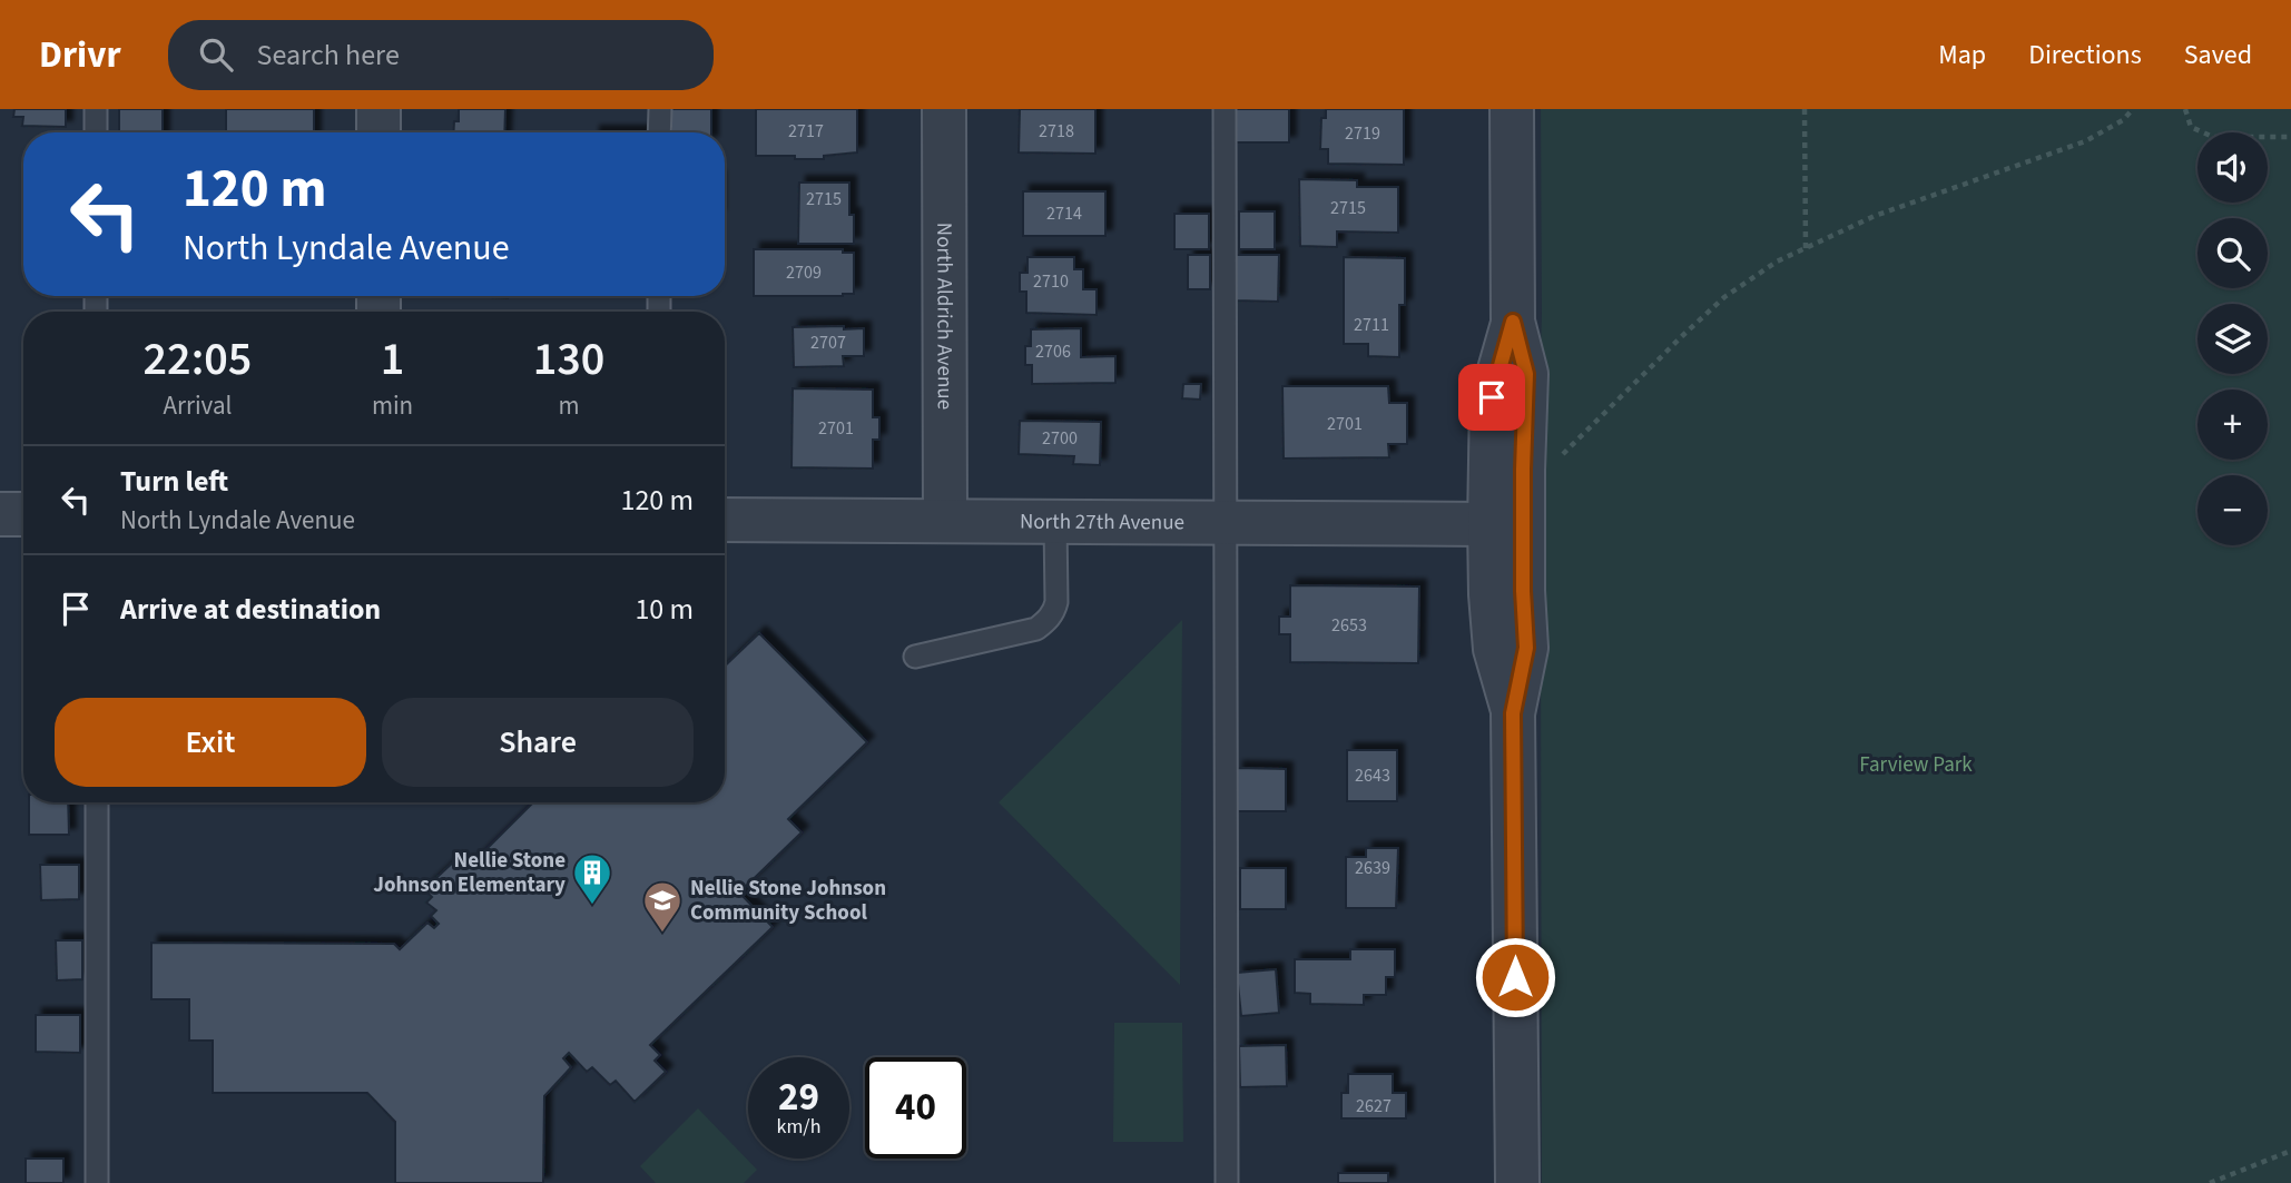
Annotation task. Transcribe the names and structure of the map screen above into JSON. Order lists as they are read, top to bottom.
{
  "streets": {
    "street": ["North Aldrich Avenue", "North 27th Avenue"]
  },
  "crossings": [
    ["North Aldrich Avenue", "North 27th Avenue"]
  ],
  "parks": ["Farview Park"],
  "places": {
    "building": ["Nellie Stone Johnson Elementary"],
    "school or university": ["Nellie Stone Johnson Community School"]
  },
  "house_numbers": [
    "2717",
    "2718",
    "2719",
    "2715",
    "2715",
    "2714",
    "2709",
    "2710",
    "2711",
    "2707",
    "2706",
    "2701",
    "2701",
    "2700",
    "2653",
    "2643",
    "2639",
    "2627"
  ],
  "page": {
    "header": "Drivr",
    "search": "Search here",
    "nav": ["Map", "Directions", "Saved"],
    "map_buttons": ["+", "−"],
    "turn": ["120 m", "North Lyndale Avenue"],
    "eta": [
      "22:05",
      "Arrival",
      "1",
      "min",
      "130",
      "m"
    ],
    "list": [
      {
        "name": "Turn left",
        "note": "North Lyndale Avenue",
        "value": "120 m"
      },
      {
        "name": "Arrive at destination",
        "value": "10 m"
      }
    ],
    "buttons": ["Exit", "Share"],
    "speed": "29 km/h",
    "limit": "40"
  }
}
